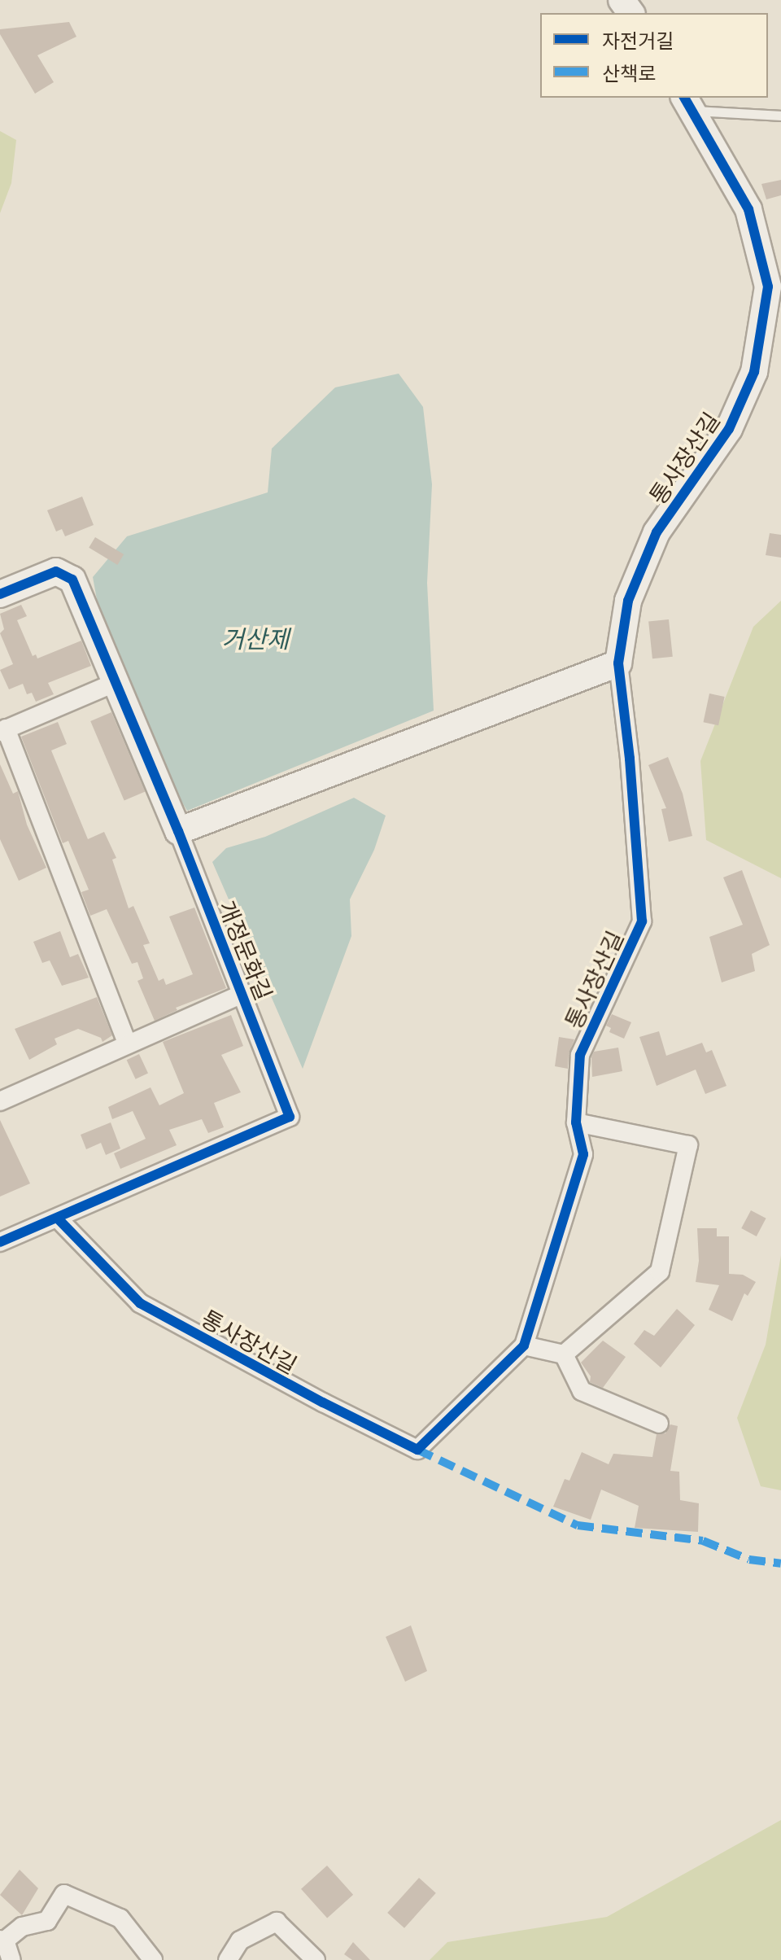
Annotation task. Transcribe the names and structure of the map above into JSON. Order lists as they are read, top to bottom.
{
  "streets": {
    "street": ["통사장산길", "개정문화길"]
  },
  "crossings": [
    ["통사장산길", "개정문화길"]
  ],
  "water": ["거산제"],
  "legend": ["자전거길", "산책로"]
}
